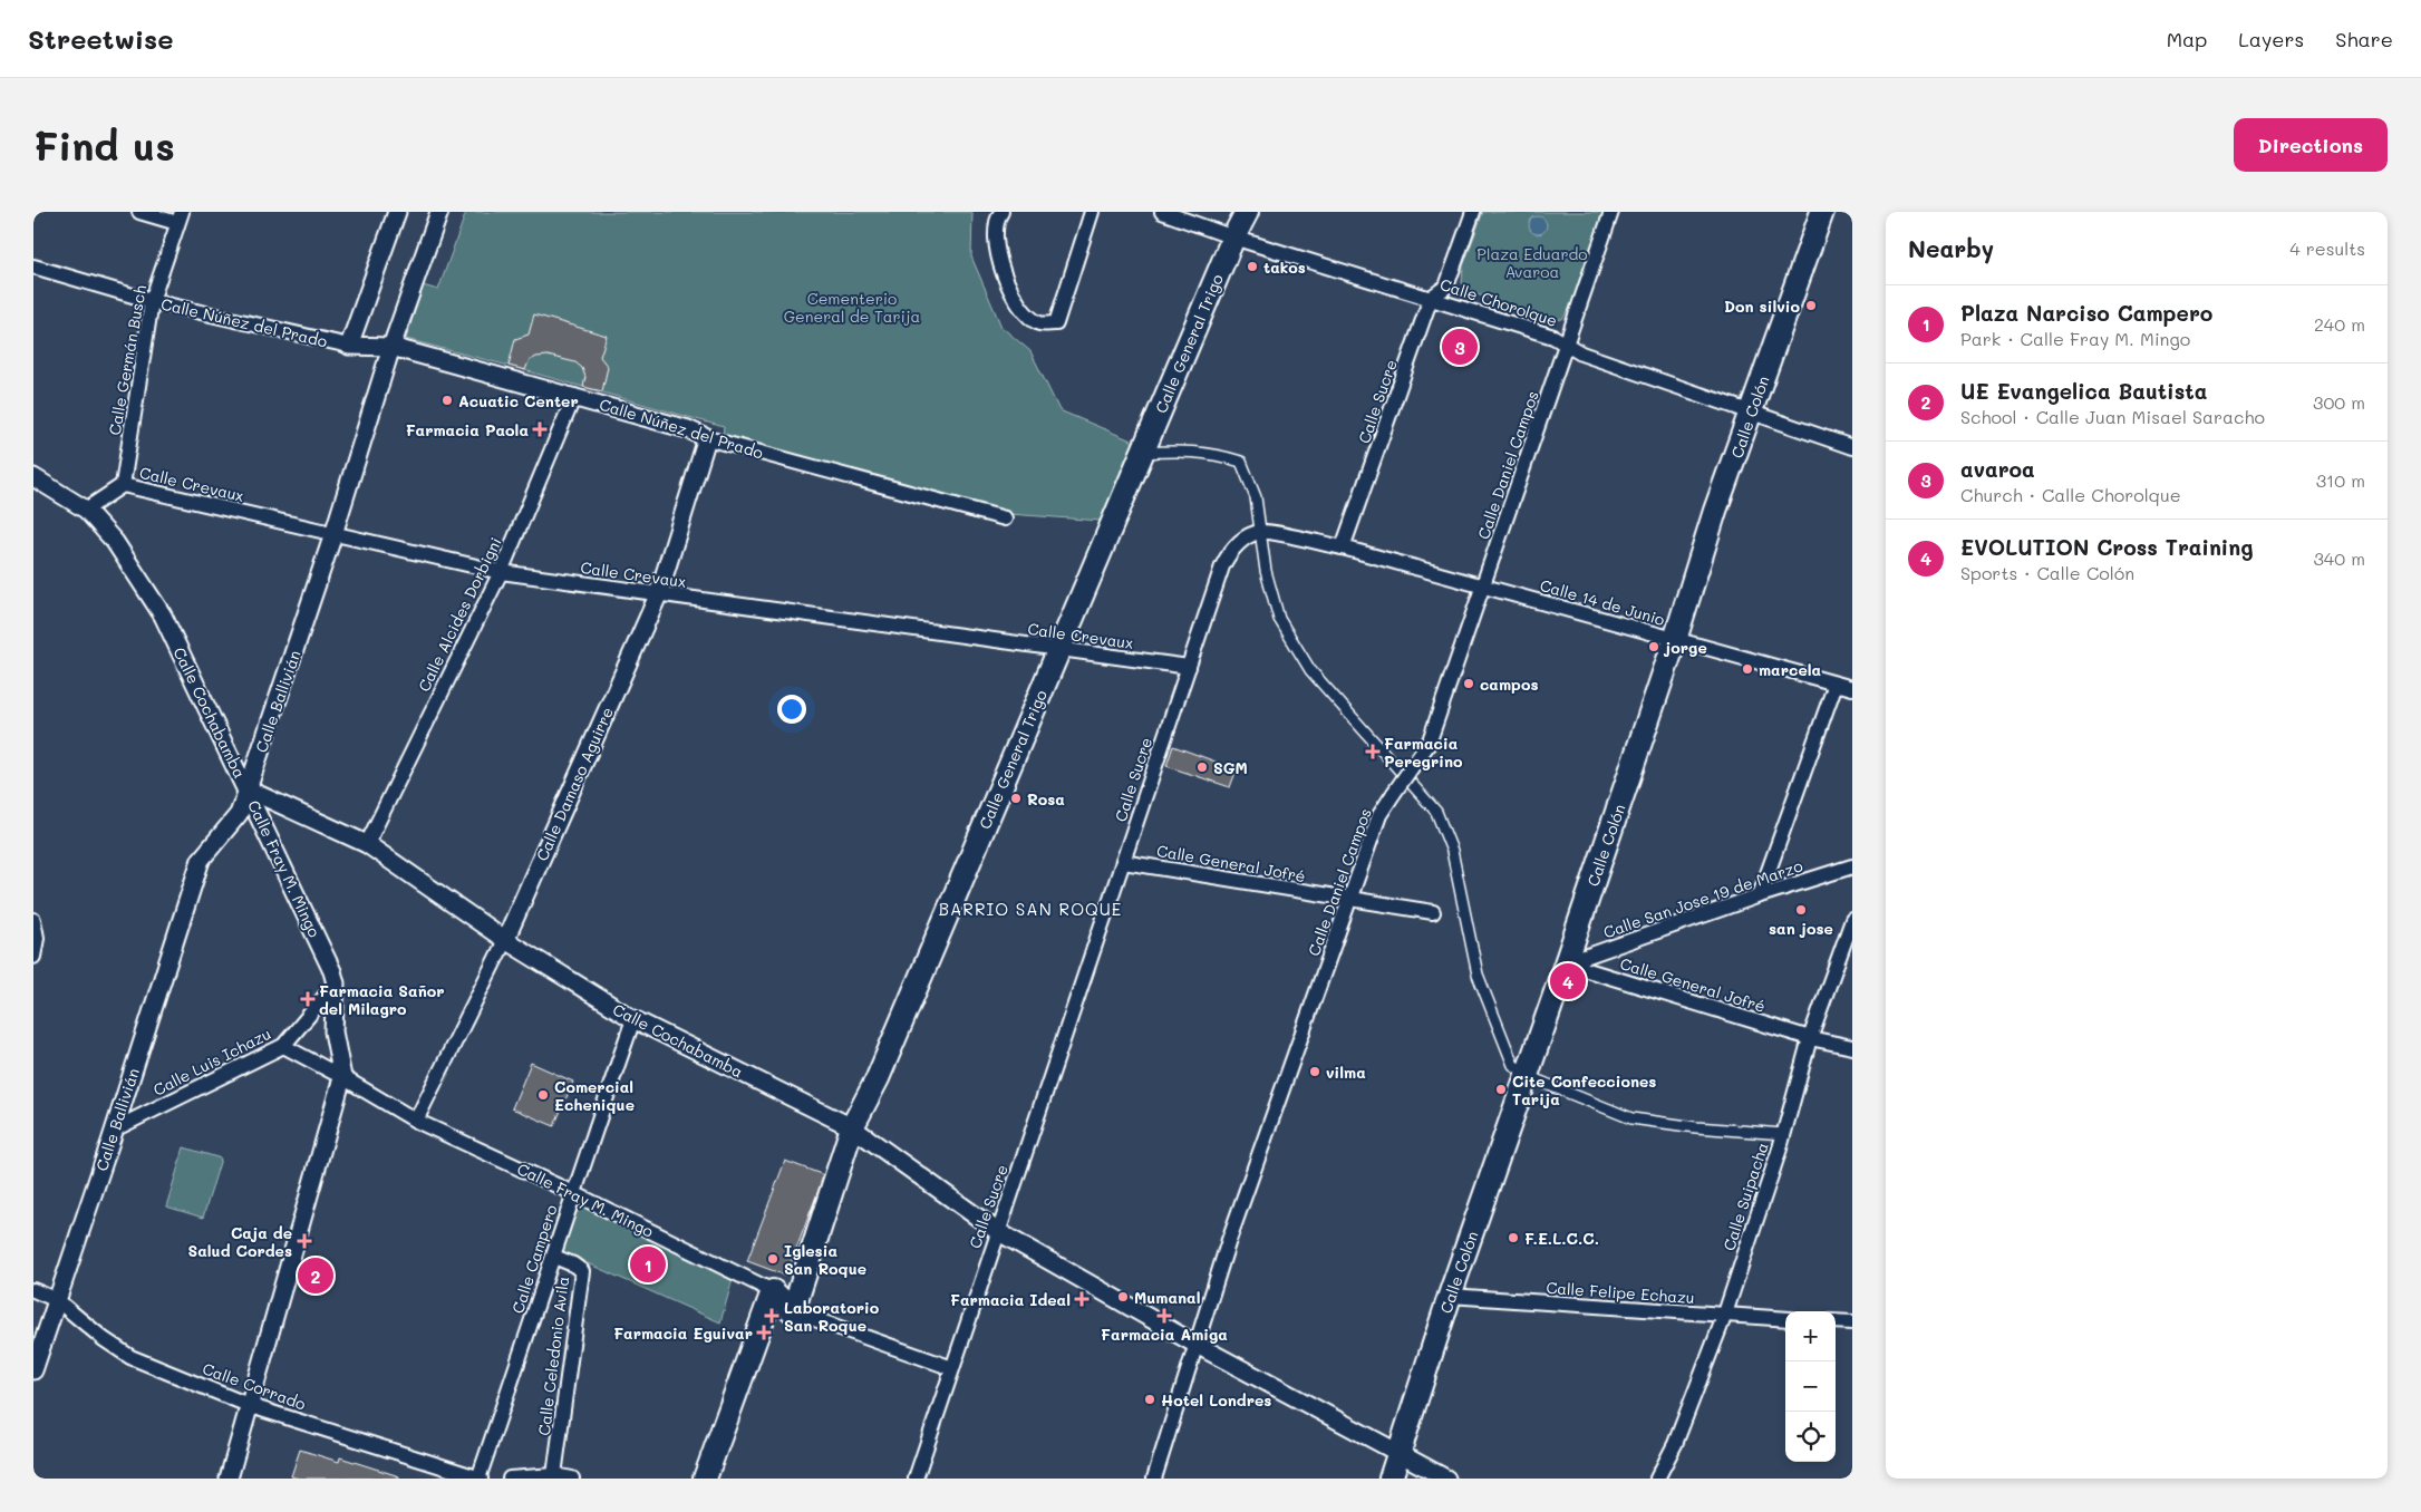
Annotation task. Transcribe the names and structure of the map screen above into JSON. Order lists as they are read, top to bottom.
{
  "streets": {
    "main road": ["Calle General Trigo", "Calle Colón", "Calle Fray M. Mingo"],
    "street": [
      "Calle Chorolque",
      "Calle Núñez del Prado",
      "Calle Germán Busch",
      "Calle Sucre",
      "Calle Daniel Campos",
      "Calle Crevaux",
      "Calle 14 de Junio",
      "Calle Alcides Dorbigni",
      "Calle Ballivián",
      "Calle Cochabamba",
      "Calle Damaso Aguirre",
      "Calle General Jofré",
      "Calle San Jose 19 de Marzo",
      "Calle Luis Ichazu",
      "Calle Suipacha",
      "Calle Campero",
      "Calle Felipe Echazu",
      "Calle Celedonio Avila",
      "Calle Corrado"
    ]
  },
  "crossings": [
    ["Calle Chorolque", "Calle General Trigo"],
    ["Calle Chorolque", "Calle Sucre"],
    ["Calle Chorolque", "Calle Colón"],
    ["Calle Chorolque", "Calle Daniel Campos"],
    ["Calle Núñez del Prado", "Calle Germán Busch"],
    ["Calle Núñez del Prado", "Calle Alcides Dorbigni"],
    ["Calle Núñez del Prado", "Calle Ballivián"],
    ["Calle Núñez del Prado", "Calle Damaso Aguirre"],
    ["Calle General Trigo", "Calle Crevaux"],
    ["Calle General Trigo", "Calle Cochabamba"],
    ["Calle General Trigo", "Calle Fray M. Mingo"],
    ["Calle Germán Busch", "Calle Crevaux"],
    ["Calle Sucre", "Calle Crevaux"],
    ["Calle Sucre", "Calle 14 de Junio"],
    ["Calle Sucre", "Calle Cochabamba"],
    ["Calle Sucre", "Calle General Jofré"],
    ["Calle Sucre", "Calle Fray M. Mingo"],
    ["Calle Colón", "Calle 14 de Junio"],
    ["Calle Colón", "Calle Cochabamba"],
    ["Calle Colón", "Calle General Jofré"],
    ["Calle Colón", "Calle San Jose 19 de Marzo"],
    ["Calle Colón", "Calle Felipe Echazu"],
    ["Calle Daniel Campos", "Calle 14 de Junio"],
    ["Calle Daniel Campos", "Calle Cochabamba"],
    ["Calle Daniel Campos", "Calle General Jofré"],
    ["Calle Crevaux", "Calle Alcides Dorbigni"],
    ["Calle Crevaux", "Calle Ballivián"],
    ["Calle Crevaux", "Calle Cochabamba"],
    ["Calle Crevaux", "Calle Damaso Aguirre"],
    ["Calle Alcides Dorbigni", "Calle Cochabamba"],
    ["Calle Ballivián", "Calle Cochabamba"],
    ["Calle Ballivián", "Calle Fray M. Mingo"],
    ["Calle Ballivián", "Calle Luis Ichazu"],
    ["Calle Ballivián", "Calle Corrado"],
    ["Calle Cochabamba", "Calle Damaso Aguirre"],
    ["Calle Cochabamba", "Calle Fray M. Mingo"],
    ["Calle Cochabamba", "Calle Campero"],
    ["Calle Damaso Aguirre", "Calle Fray M. Mingo"],
    ["Calle General Jofré", "Calle San Jose 19 de Marzo"],
    ["Calle General Jofré", "Calle Suipacha"],
    ["Calle Fray M. Mingo", "Calle Luis Ichazu"],
    ["Calle Fray M. Mingo", "Calle Campero"],
    ["Calle Suipacha", "Calle Felipe Echazu"],
    ["Calle Campero", "Calle Celedonio Avila"],
    ["Calle Campero", "Calle Corrado"]
  ],
  "districts": ["BARRIO SAN ROQUE"],
  "parks": ["Plaza Eduardo Avaroa", "Cementerio General de Tarija"],
  "places": {
    "other": [
      "takos",
      "Don silvio",
      "Acuatic Center",
      "jorge",
      "marcela",
      "campos",
      "SGM",
      "Rosa",
      "san jose",
      "vilma",
      "Cite Confecciones Tarija",
      "Comercial Echenique",
      "F.E.L.C.C.",
      "Iglesia San Roque",
      "Mumanal",
      "Hotel Londres"
    ],
    "health": [
      "Farmacia Paola",
      "Farmacia Peregrino",
      "Farmacia Sañor del Milagro",
      "Caja de Salud Cordes",
      "Farmacia Ideal",
      "Laboratorio San Roque",
      "Farmacia Amiga",
      "Farmacia Eguivar"
    ]
  },
  "page": {
    "header": "Streetwise",
    "nav": ["Map", "Layers", "Share"],
    "buttons": "Directions",
    "title": "Find us",
    "heading": ["Nearby", "4 results"],
    "list": [
      {
        "mark": "1",
        "name": "Plaza Narciso Campero",
        "note": "Park · Calle Fray M. Mingo",
        "value": "240 m"
      },
      {
        "mark": "2",
        "name": "UE Evangelica Bautista",
        "note": "School · Calle Juan Misael Saracho",
        "value": "300 m"
      },
      {
        "mark": "3",
        "name": "avaroa",
        "note": "Church · Calle Chorolque",
        "value": "310 m"
      },
      {
        "mark": "4",
        "name": "EVOLUTION Cross Training",
        "note": "Sports · Calle Colón",
        "value": "340 m"
      }
    ],
    "pins": [
      "3",
      "4",
      "1",
      "2"
    ],
    "map_buttons": ["+", "−"]
  }
}
